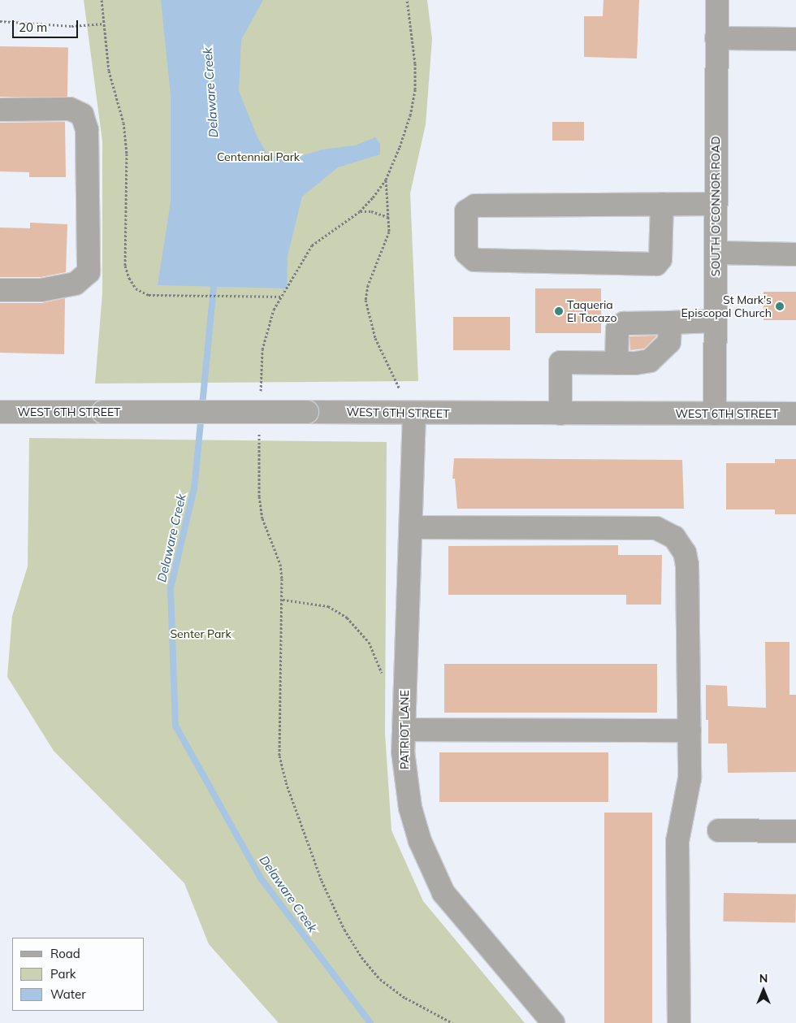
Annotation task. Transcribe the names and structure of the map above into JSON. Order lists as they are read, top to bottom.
{
  "streets": {
    "street": ["SOUTH O'CONNOR ROAD", "WEST 6TH STREET", "PATRIOT LANE"]
  },
  "crossings": [
    ["SOUTH O'CONNOR ROAD", "WEST 6TH STREET"],
    ["WEST 6TH STREET", "PATRIOT LANE"]
  ],
  "water": ["Delaware Creek"],
  "parks": ["Centennial Park", "Senter Park"],
  "places": ["St Mark's Episcopal Church", "Taqueria El Tacazo"],
  "legend": ["Road", "Park", "Water"],
  "scale_bar": "20 m",
  "north": "top"
}
